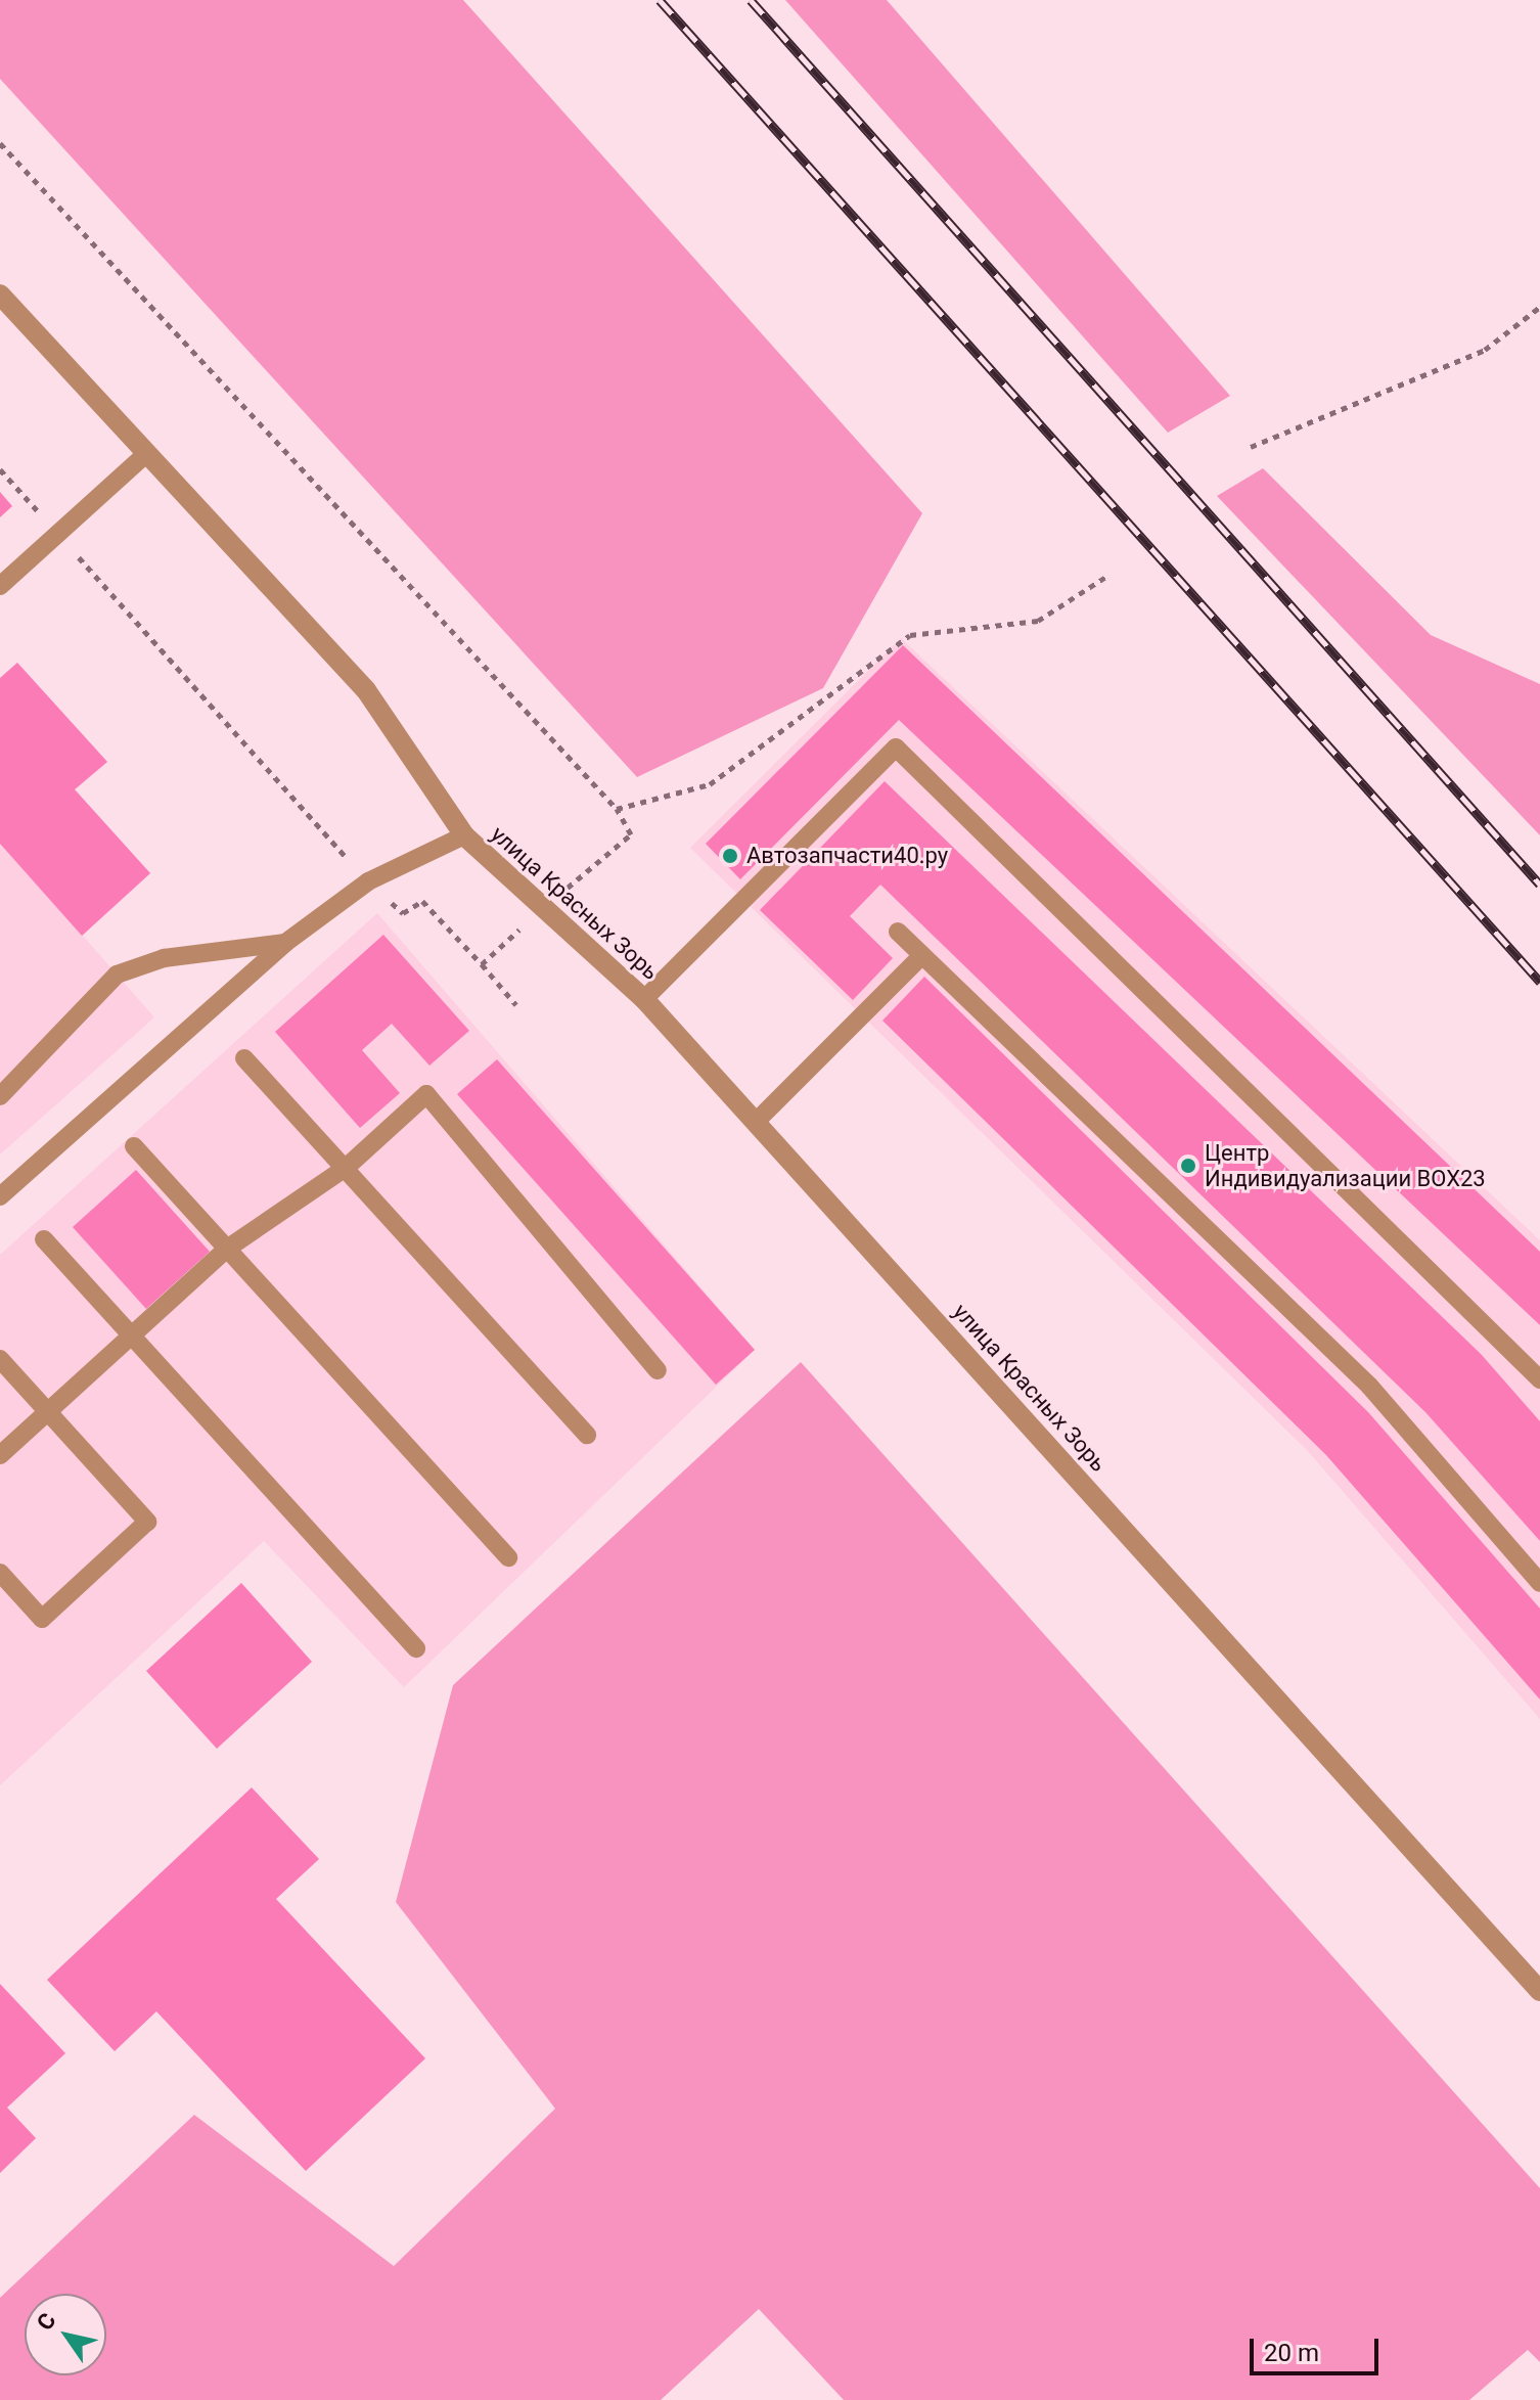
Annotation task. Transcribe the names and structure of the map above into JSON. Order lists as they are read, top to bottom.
{
  "streets": {
    "street": ["улица Красных Зорь"]
  },
  "places": ["Автозапчасти40.ру", "Центр Индивидуализации BOX23"],
  "scale_bar": "20 m",
  "north": "top left"
}
